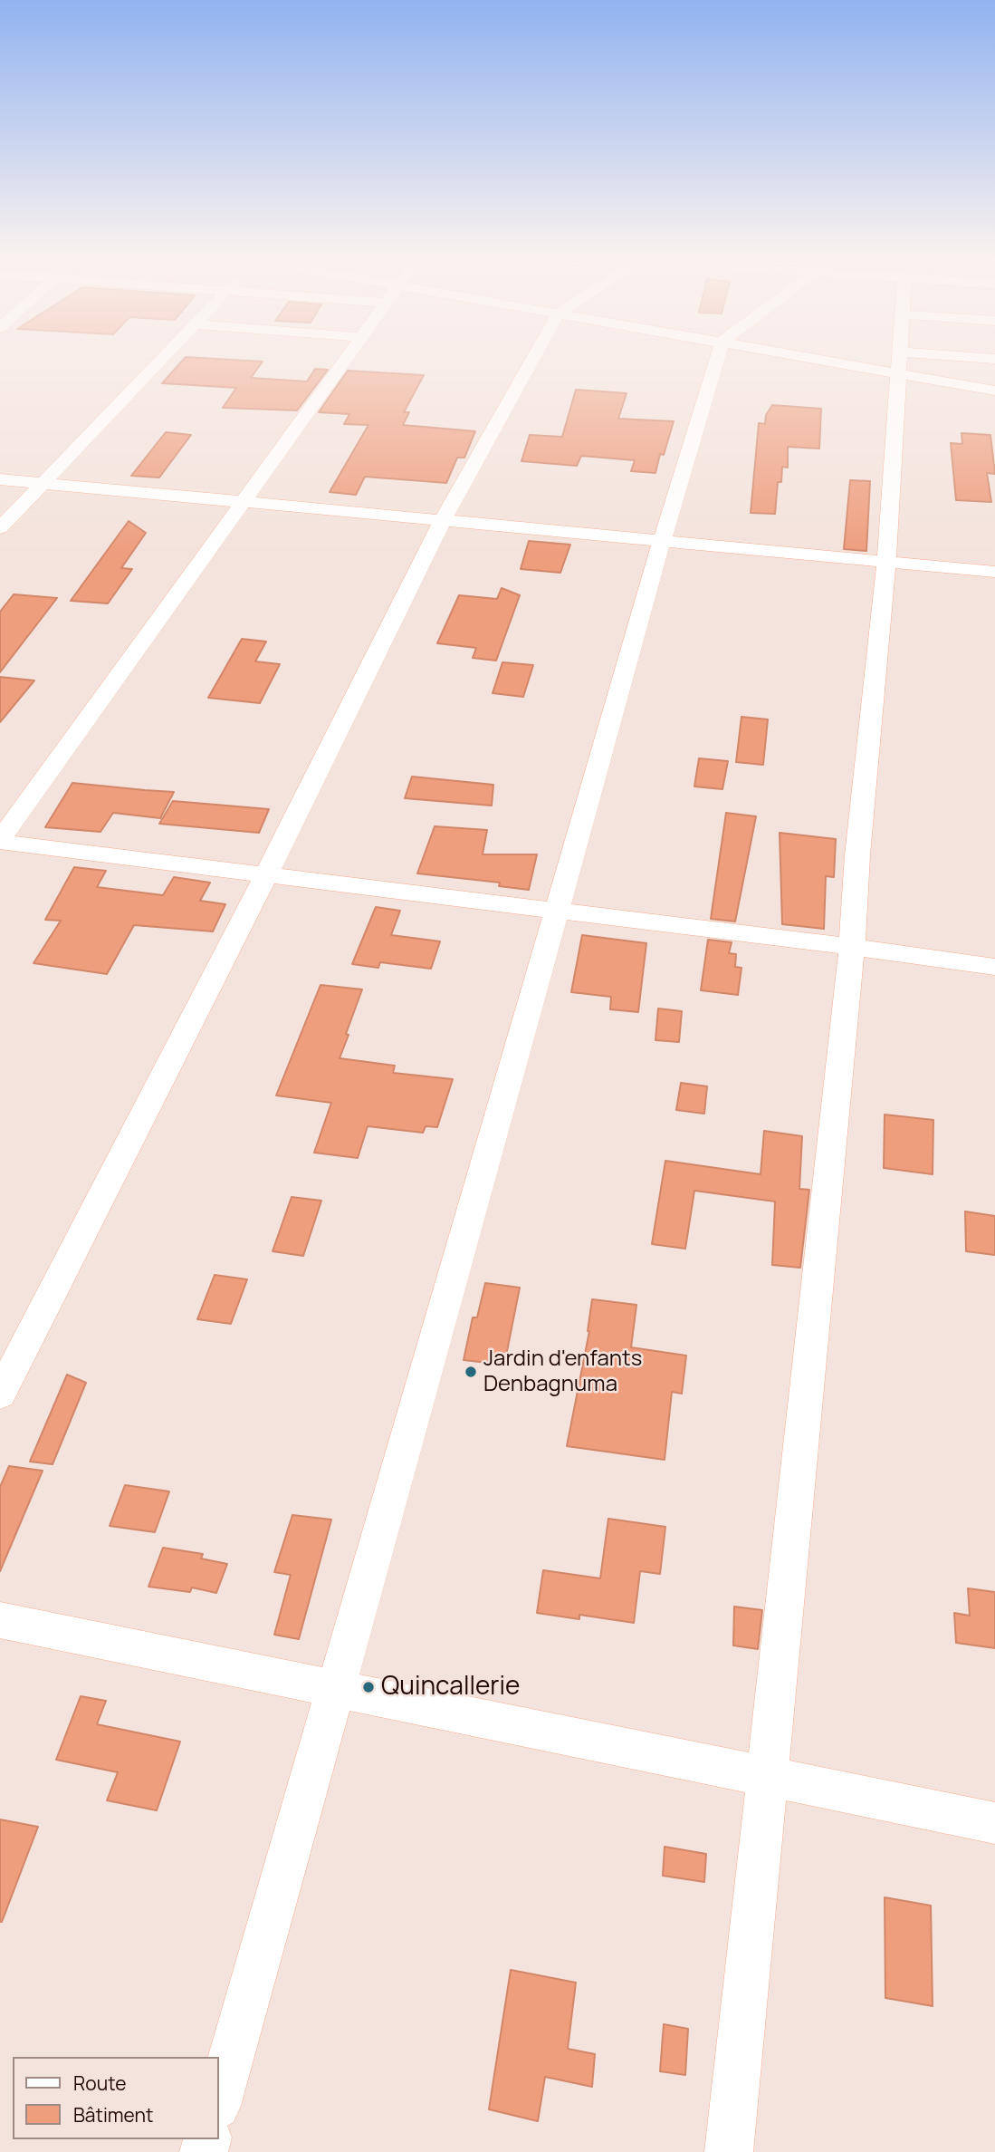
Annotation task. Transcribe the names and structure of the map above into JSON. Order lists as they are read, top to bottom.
{
  "places": ["Jardin d'enfants Denbagnuma", "Quincallerie"],
  "legend": ["Route", "Bâtiment"]
}
